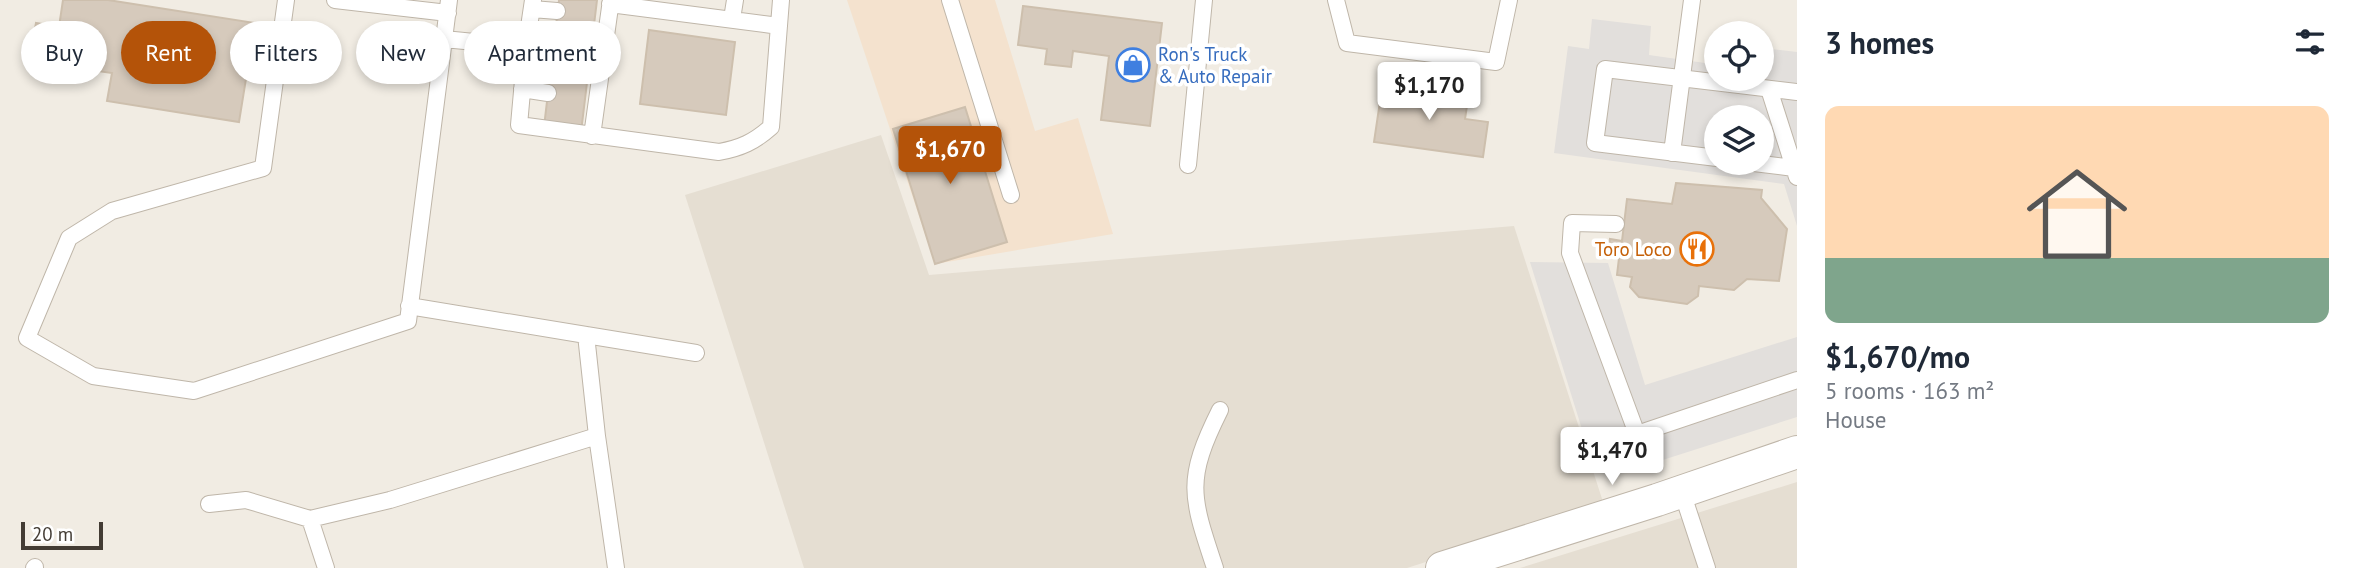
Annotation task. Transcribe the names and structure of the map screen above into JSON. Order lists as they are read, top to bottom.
{
  "places": {
    "shop": ["Ron's Truck & Auto Repair"],
    "restaurant": ["Toro Loco"]
  },
  "scale_bar": "20 m",
  "page": {
    "heading": "3 homes",
    "chip": [
      "Buy",
      "Rent",
      "Filters",
      "New",
      "Apartment"
    ],
    "price": ["$1,170", "$1,670", "$1,470"],
    "list": [
      {
        "name": "$1,670/mo",
        "note": "5 rooms · 163 m² · House"
      }
    ],
    "scale": "20 m"
  }
}
